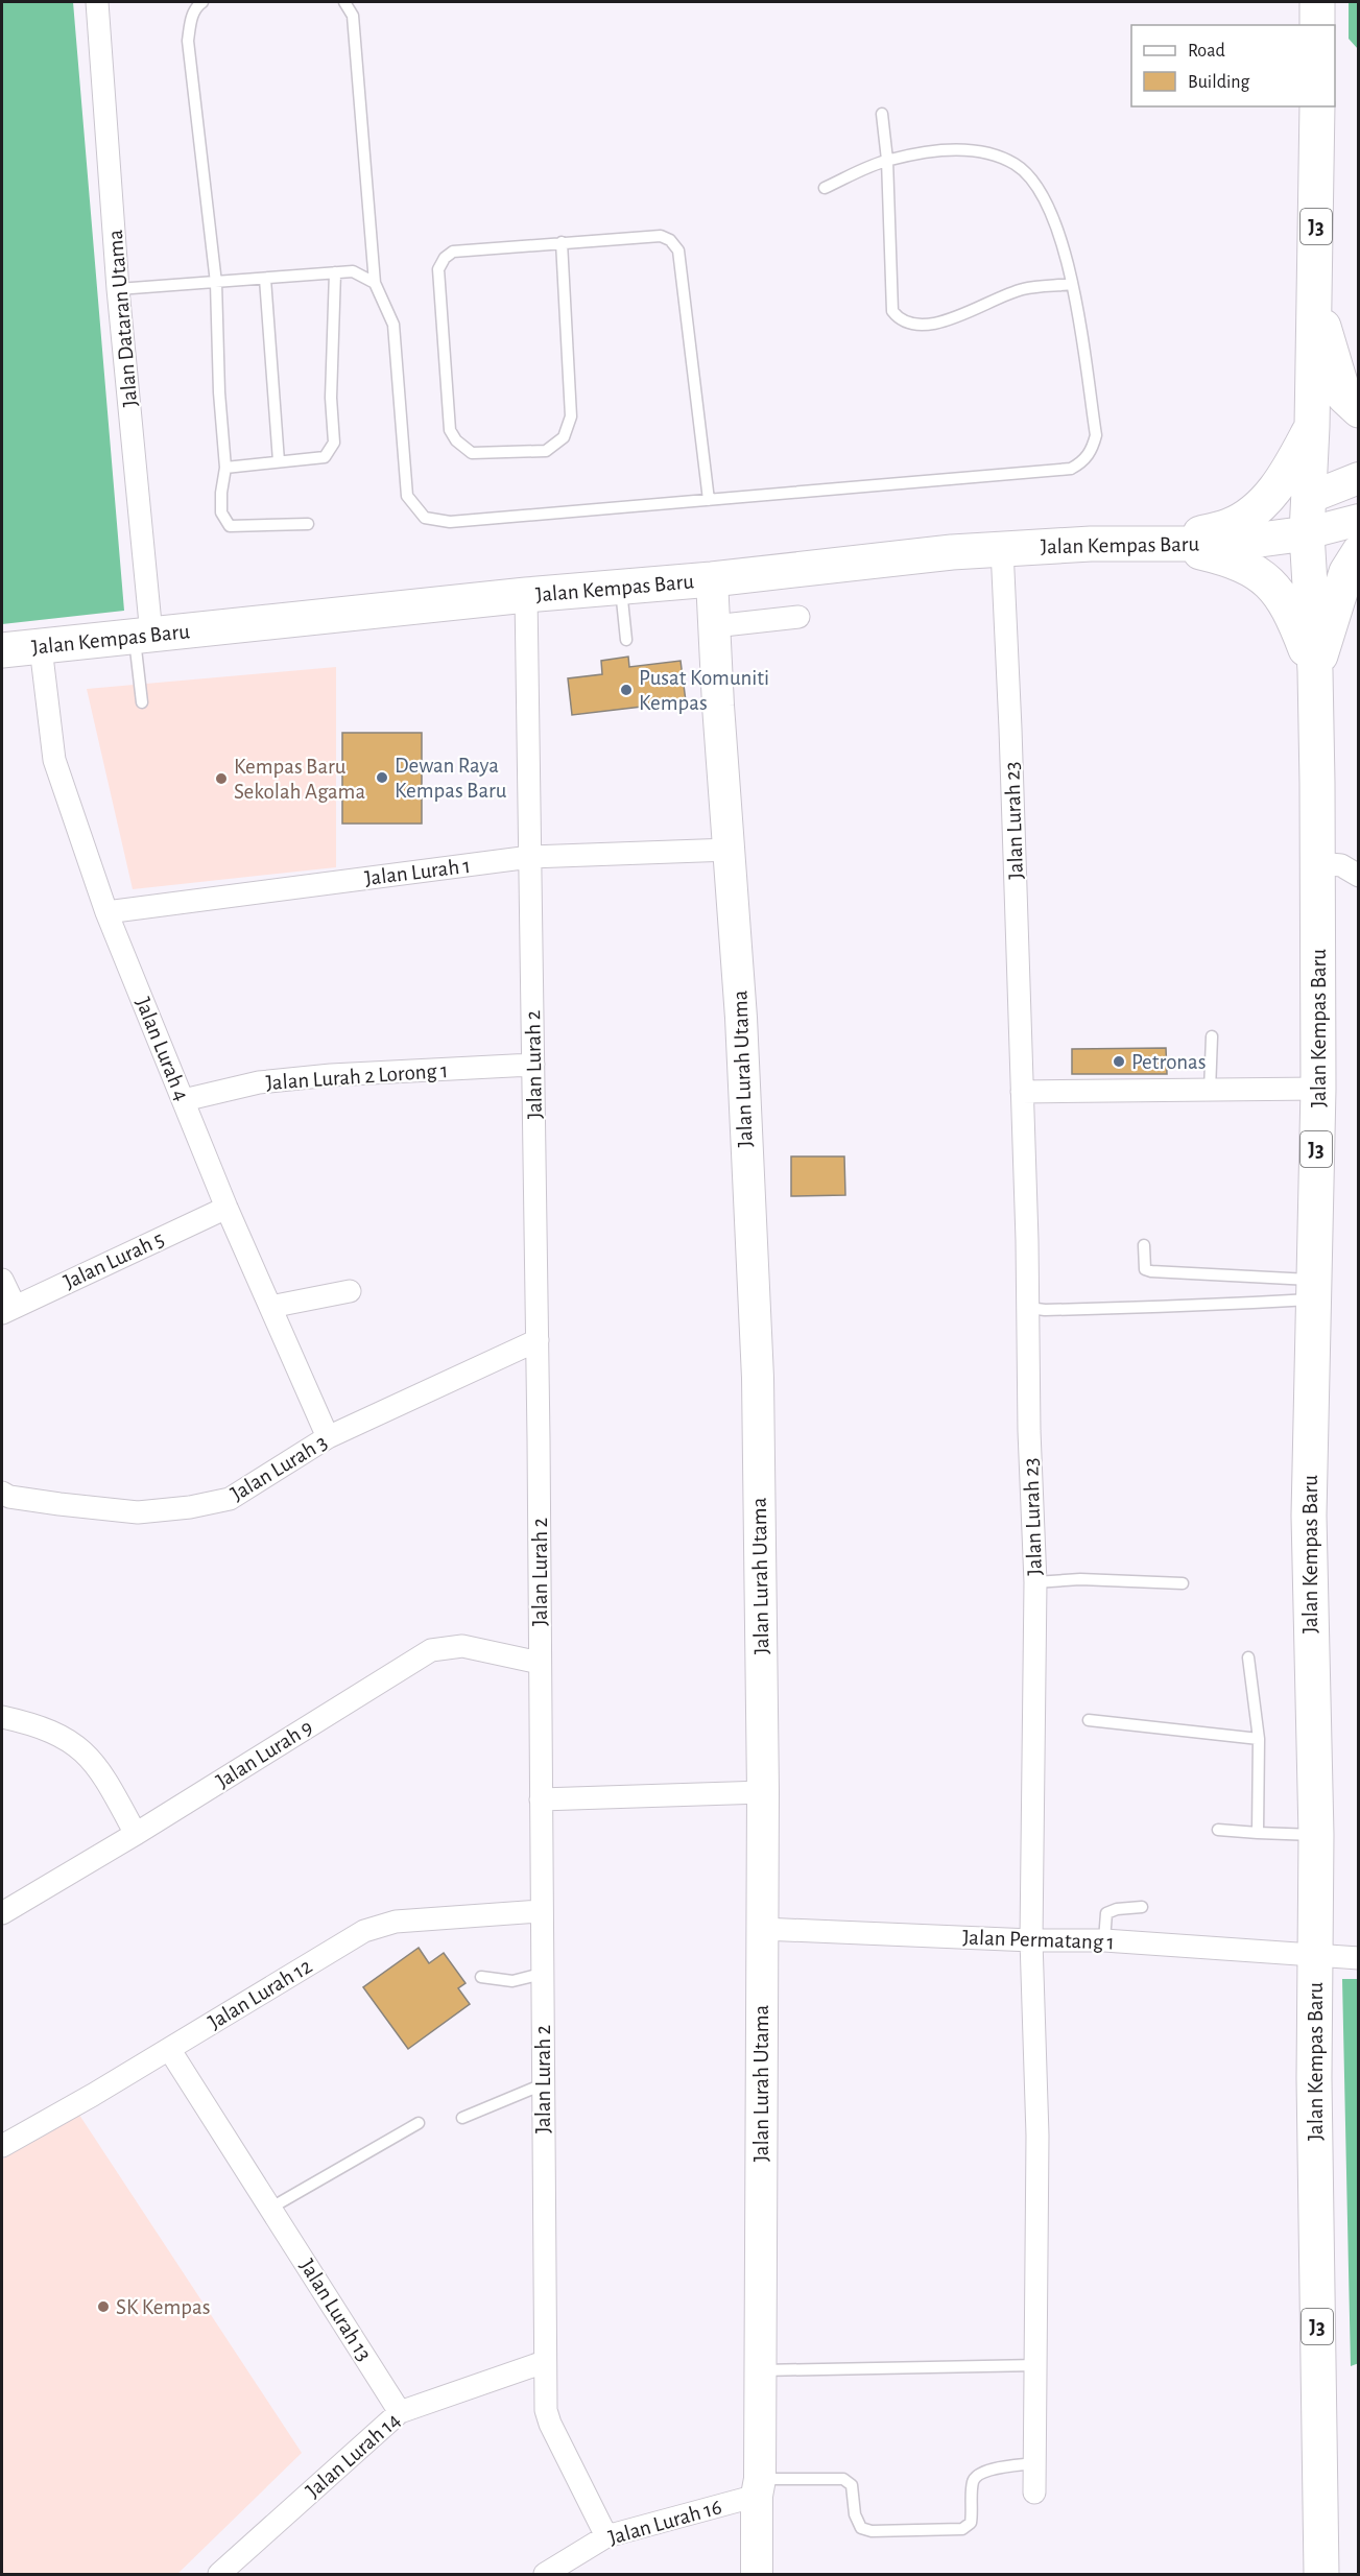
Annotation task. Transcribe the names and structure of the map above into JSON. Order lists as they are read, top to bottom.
{
  "streets": {
    "main road": ["J3", "Jalan Kempas Baru"],
    "street": [
      "Jalan Dataran Utama",
      "Jalan Lurah 23",
      "Jalan Lurah 1",
      "Jalan Lurah 4",
      "Jalan Lurah 2",
      "Jalan Lurah Utama",
      "Jalan Lurah 2 Lorong 1",
      "Jalan Lurah 5",
      "Jalan Lurah 3",
      "Jalan Lurah 9",
      "Jalan Permatang 1",
      "Jalan Lurah 12",
      "Jalan Lurah 13",
      "Jalan Lurah 14",
      "Jalan Lurah 16"
    ]
  },
  "crossings": [
    ["Jalan Dataran Utama", "Jalan Kempas Baru"],
    ["Jalan Kempas Baru", "Jalan Lurah 23"],
    ["Jalan Kempas Baru", "Jalan Lurah 4"],
    ["Jalan Kempas Baru", "Jalan Lurah 2"],
    ["Jalan Kempas Baru", "Jalan Lurah Utama"],
    ["Jalan Kempas Baru", "Jalan Permatang 1"],
    ["Jalan Lurah 23", "Jalan Permatang 1"],
    ["Jalan Lurah 1", "Jalan Lurah 4"],
    ["Jalan Lurah 1", "Jalan Lurah 2"],
    ["Jalan Lurah 1", "Jalan Lurah Utama"],
    ["Jalan Lurah 4", "Jalan Lurah 2 Lorong 1"],
    ["Jalan Lurah 4", "Jalan Lurah 5"],
    ["Jalan Lurah 4", "Jalan Lurah 3"],
    ["Jalan Lurah 2", "Jalan Lurah 2 Lorong 1"],
    ["Jalan Lurah 2", "Jalan Lurah 3"],
    ["Jalan Lurah 2", "Jalan Lurah 9"],
    ["Jalan Lurah 2", "Jalan Lurah 12"],
    ["Jalan Lurah 2", "Jalan Lurah 14"],
    ["Jalan Lurah 2", "Jalan Lurah 16"],
    ["Jalan Lurah Utama", "Jalan Permatang 1"],
    ["Jalan Lurah Utama", "Jalan Lurah 16"],
    ["Jalan Lurah 12", "Jalan Lurah 13"],
    ["Jalan Lurah 13", "Jalan Lurah 14"]
  ],
  "places": [
    "Pusat Komuniti Kempas",
    "Dewan Raya Kempas Baru",
    "Kempas Baru Sekolah Agama",
    "Petronas",
    "SK Kempas"
  ],
  "legend": ["Road", "Building"]
}
